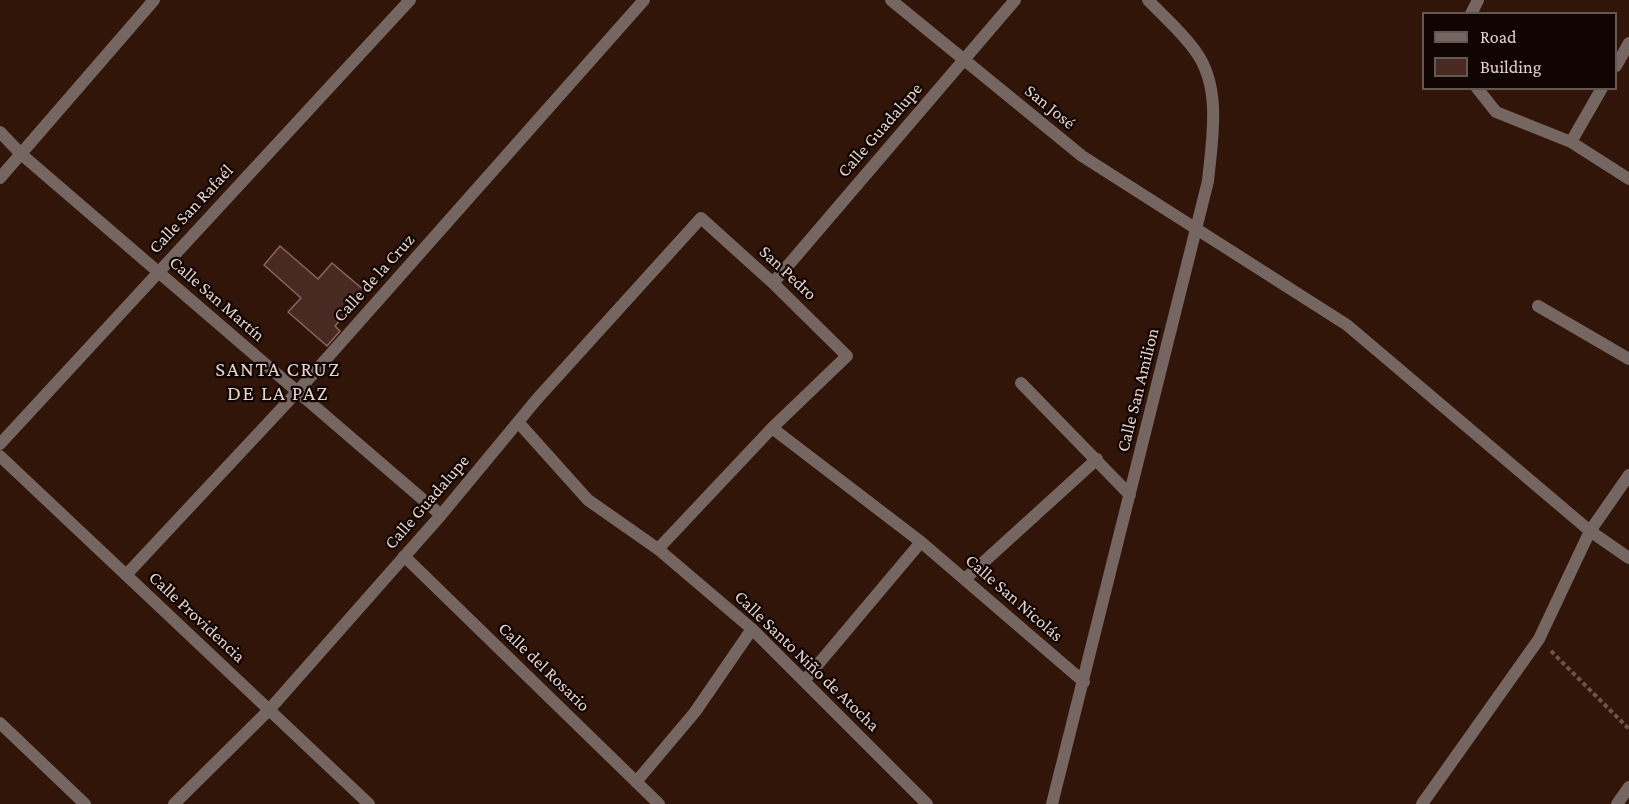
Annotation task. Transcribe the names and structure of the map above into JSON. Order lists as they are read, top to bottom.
{
  "streets": {
    "street": [
      "San José",
      "Calle Guadalupe",
      "Calle San Rafaél",
      "San Pedro",
      "Calle de la Cruz",
      "Calle San Martín",
      "Calle San Amilion",
      "Calle San Nicolás",
      "Calle Providencia",
      "Calle Santo Niño de Atocha",
      "Calle del Rosario"
    ]
  },
  "crossings": [
    ["San José", "Calle Guadalupe"],
    ["San José", "Calle San Amilion"],
    ["Calle Guadalupe", "San Pedro"],
    ["Calle Guadalupe", "Calle San Martín"],
    ["Calle Guadalupe", "Calle Providencia"],
    ["Calle Guadalupe", "Calle Santo Niño de Atocha"],
    ["Calle Guadalupe", "Calle del Rosario"],
    ["Calle San Rafaél", "Calle San Martín"],
    ["San Pedro", "Calle San Nicolás"],
    ["Calle de la Cruz", "Calle San Martín"],
    ["Calle de la Cruz", "Calle Providencia"],
    ["Calle San Amilion", "Calle San Nicolás"]
  ],
  "districts": ["SANTA CRUZ DE LA PAZ"],
  "legend": ["Road", "Building"]
}
